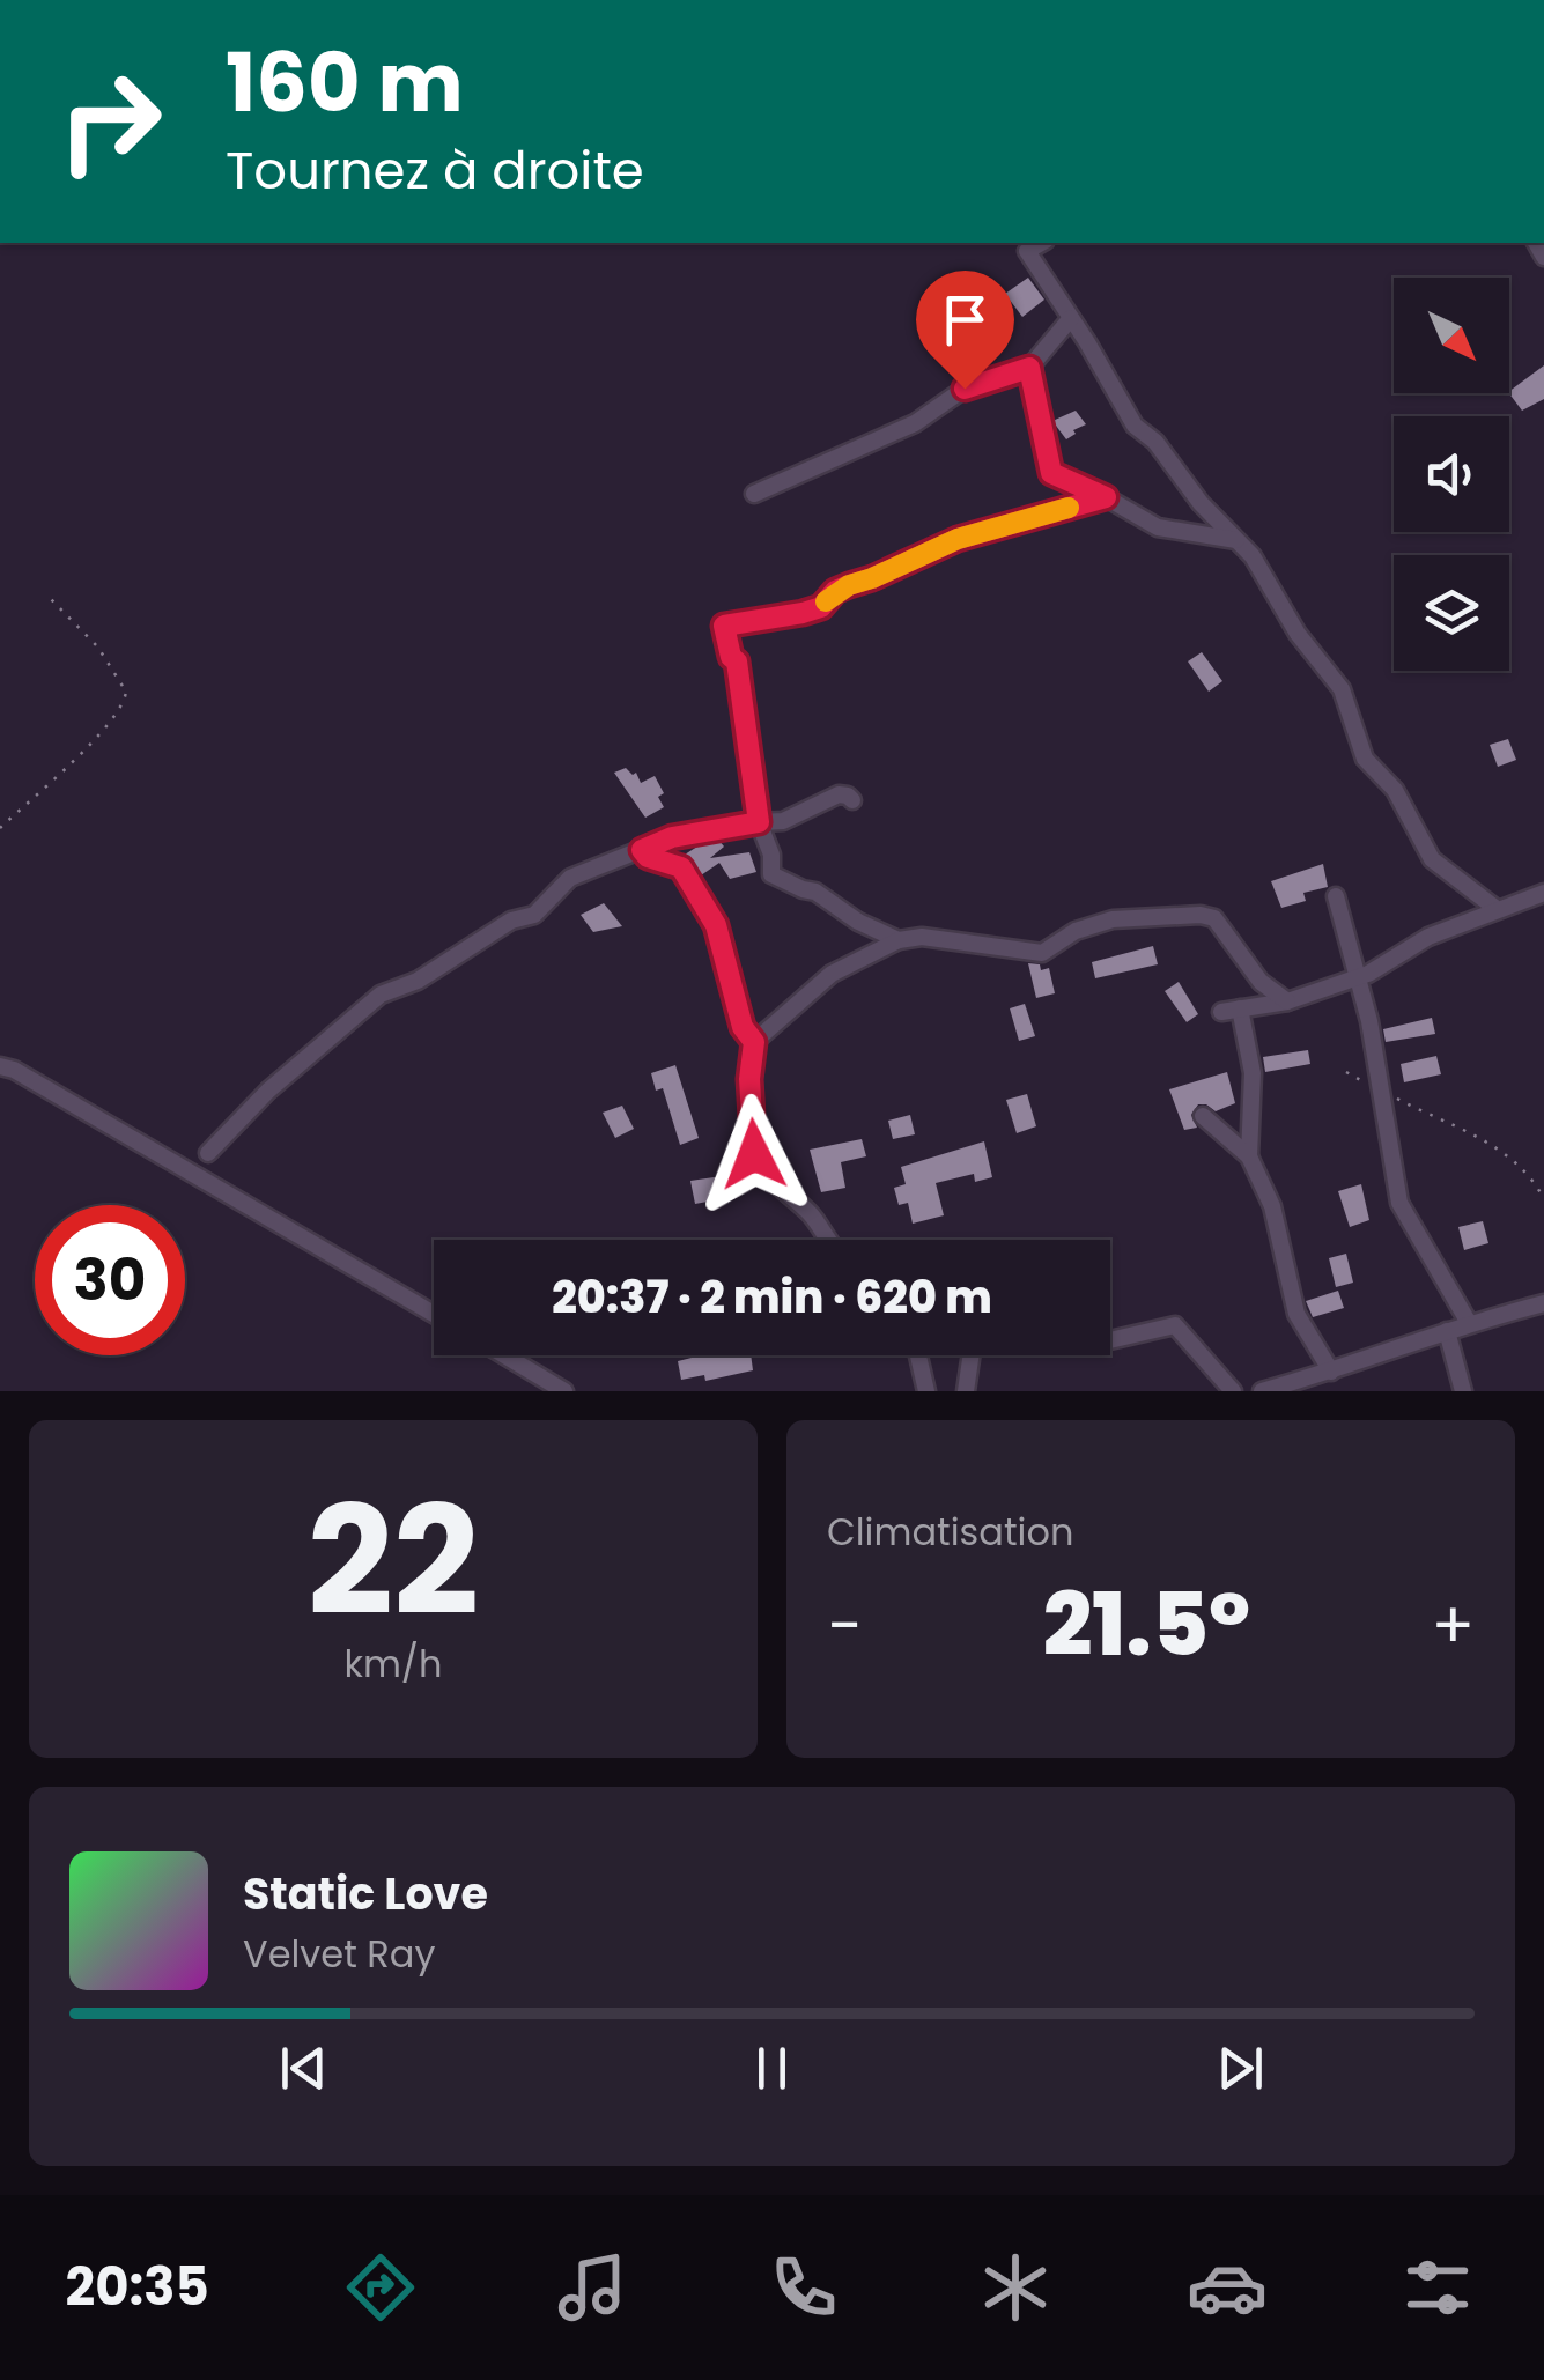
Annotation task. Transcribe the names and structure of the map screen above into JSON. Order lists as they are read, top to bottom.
{
  "north": "bottom right",
  "page": {
    "turn": ["160 m", "Tournez à droite"],
    "limit": "30",
    "trip": "20:37 · 2 min · 620 m",
    "tile": [
      ["22", "km/h"],
      "Climatisation"
    ],
    "heat": ["−", "21.5°", "+"],
    "song": ["Static Love", "Velvet Ray"],
    "tabs": "20:35"
  }
}
